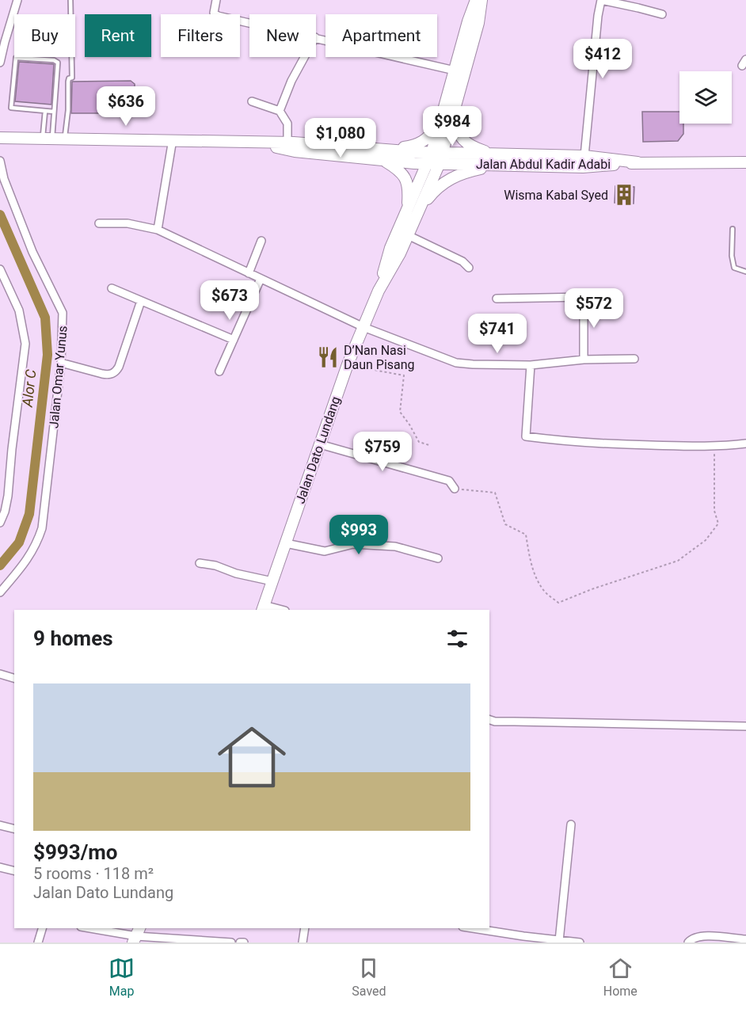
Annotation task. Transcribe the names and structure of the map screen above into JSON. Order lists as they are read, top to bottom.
{
  "streets": {
    "main road": ["Jalan Abdul Kadir Adabi", "Jalan Dato Lundang"],
    "street": ["Jalan Omar Yunus"]
  },
  "crossings": [
    ["Jalan Abdul Kadir Adabi", "Jalan Dato Lundang"]
  ],
  "water": ["Alor C"],
  "places": {
    "building": ["Wisma Kabal Syed"],
    "restaurant": ["D’Nan Nasi Daun Pisang"]
  },
  "page": {
    "chip": [
      "Buy",
      "Rent",
      "Filters",
      "New",
      "Apartment"
    ],
    "price": [
      "$412",
      "$636",
      "$984",
      "$1,080",
      "$673",
      "$572",
      "$741",
      "$759",
      "$993"
    ],
    "heading": "9 homes",
    "list": [
      {
        "name": "$993/mo",
        "note": "5 rooms · 118 m² · Jalan Dato Lundang"
      }
    ],
    "tabs": ["Map", "Saved", "Home"]
  }
}
